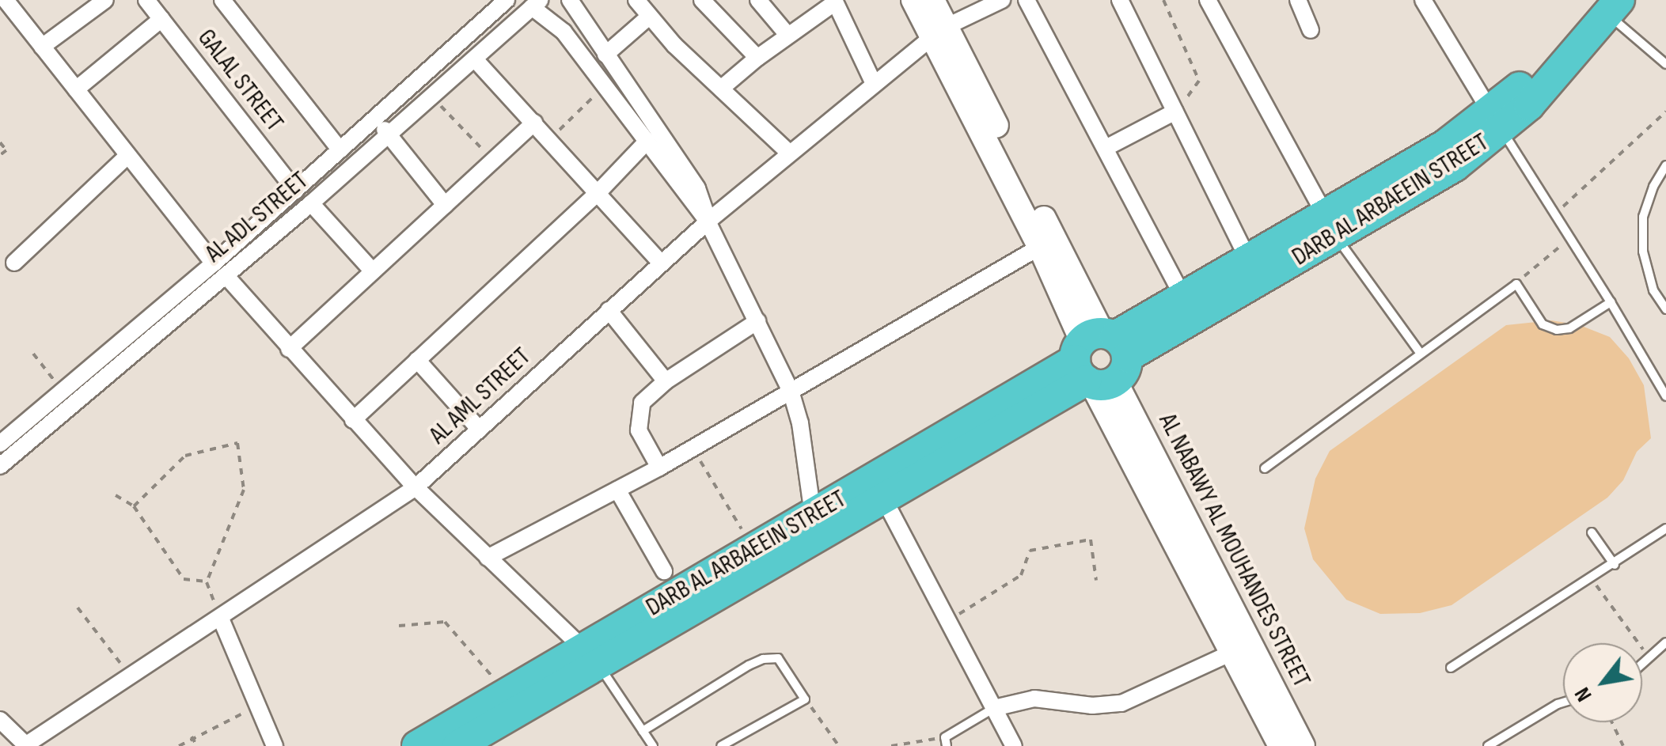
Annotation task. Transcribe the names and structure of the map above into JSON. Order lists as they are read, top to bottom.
{
  "streets": {
    "highway": ["DARB AL ARBAEEIN STREET"],
    "street": [
      "GALAL STREET",
      "AL ADL STREET",
      "AL AML STREET",
      "AL NABAWY AL MOUHANDES STREET"
    ]
  },
  "crossings": [
    ["GALAL STREET", "AL ADL STREET"],
    ["DARB AL ARBAEEIN STREET", "AL NABAWY AL MOUHANDES STREET"],
    ["AL AML STREET", "AL NABAWY AL MOUHANDES STREET"]
  ],
  "north": "bottom left"
}
